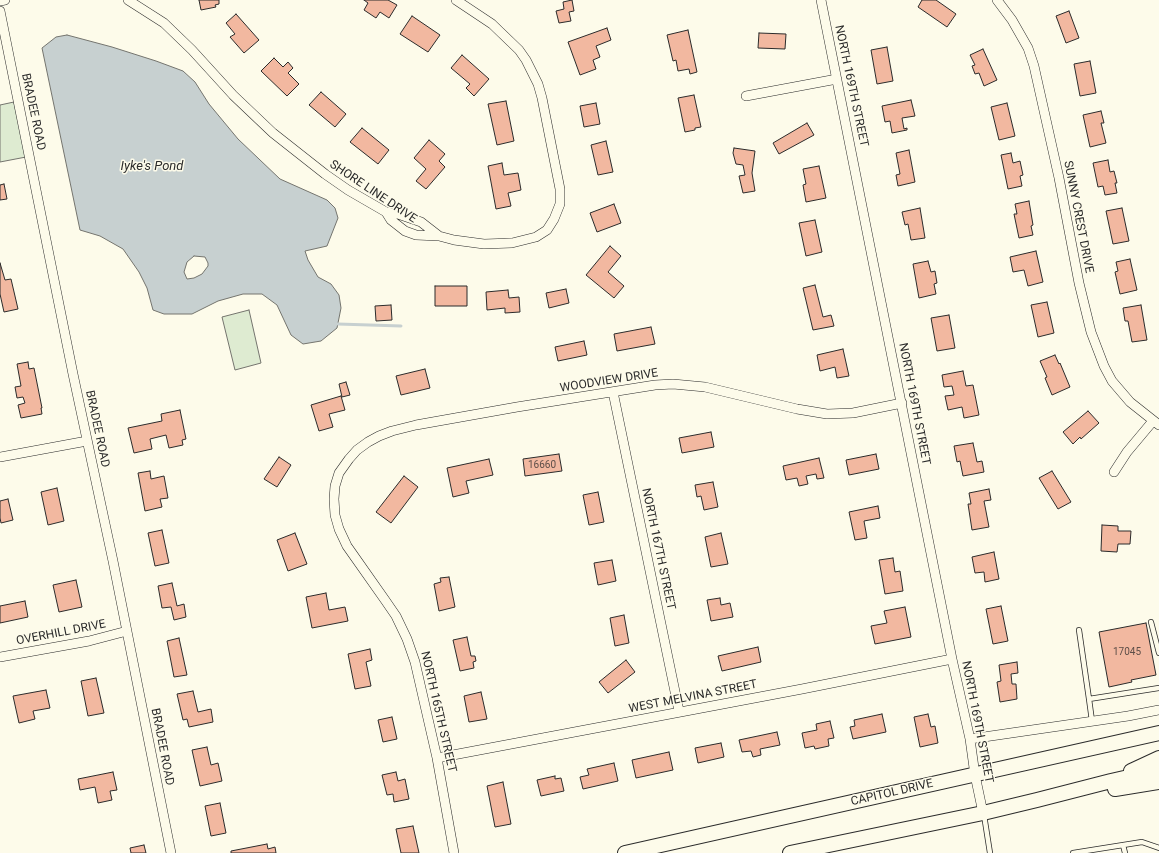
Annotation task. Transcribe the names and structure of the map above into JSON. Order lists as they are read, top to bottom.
{
  "streets": {
    "main road": ["CAPITOL DRIVE"],
    "street": [
      "NORTH 169TH STREET",
      "BRADEE ROAD",
      "SHORE LINE DRIVE",
      "SUNNY CREST DRIVE",
      "WOODVIEW DRIVE",
      "NORTH 167TH STREET",
      "OVERHILL DRIVE",
      "WEST MELVINA STREET",
      "NORTH 165TH STREET"
    ]
  },
  "crossings": [
    ["NORTH 169TH STREET", "WOODVIEW DRIVE"],
    ["NORTH 169TH STREET", "WEST MELVINA STREET"],
    ["NORTH 169TH STREET", "CAPITOL DRIVE"],
    ["BRADEE ROAD", "OVERHILL DRIVE"],
    ["WOODVIEW DRIVE", "NORTH 167TH STREET"],
    ["WOODVIEW DRIVE", "NORTH 165TH STREET"],
    ["NORTH 167TH STREET", "WEST MELVINA STREET"],
    ["WEST MELVINA STREET", "NORTH 165TH STREET"]
  ],
  "water": ["Iyke's Pond"],
  "house_numbers": ["16660", "17045"]
}
